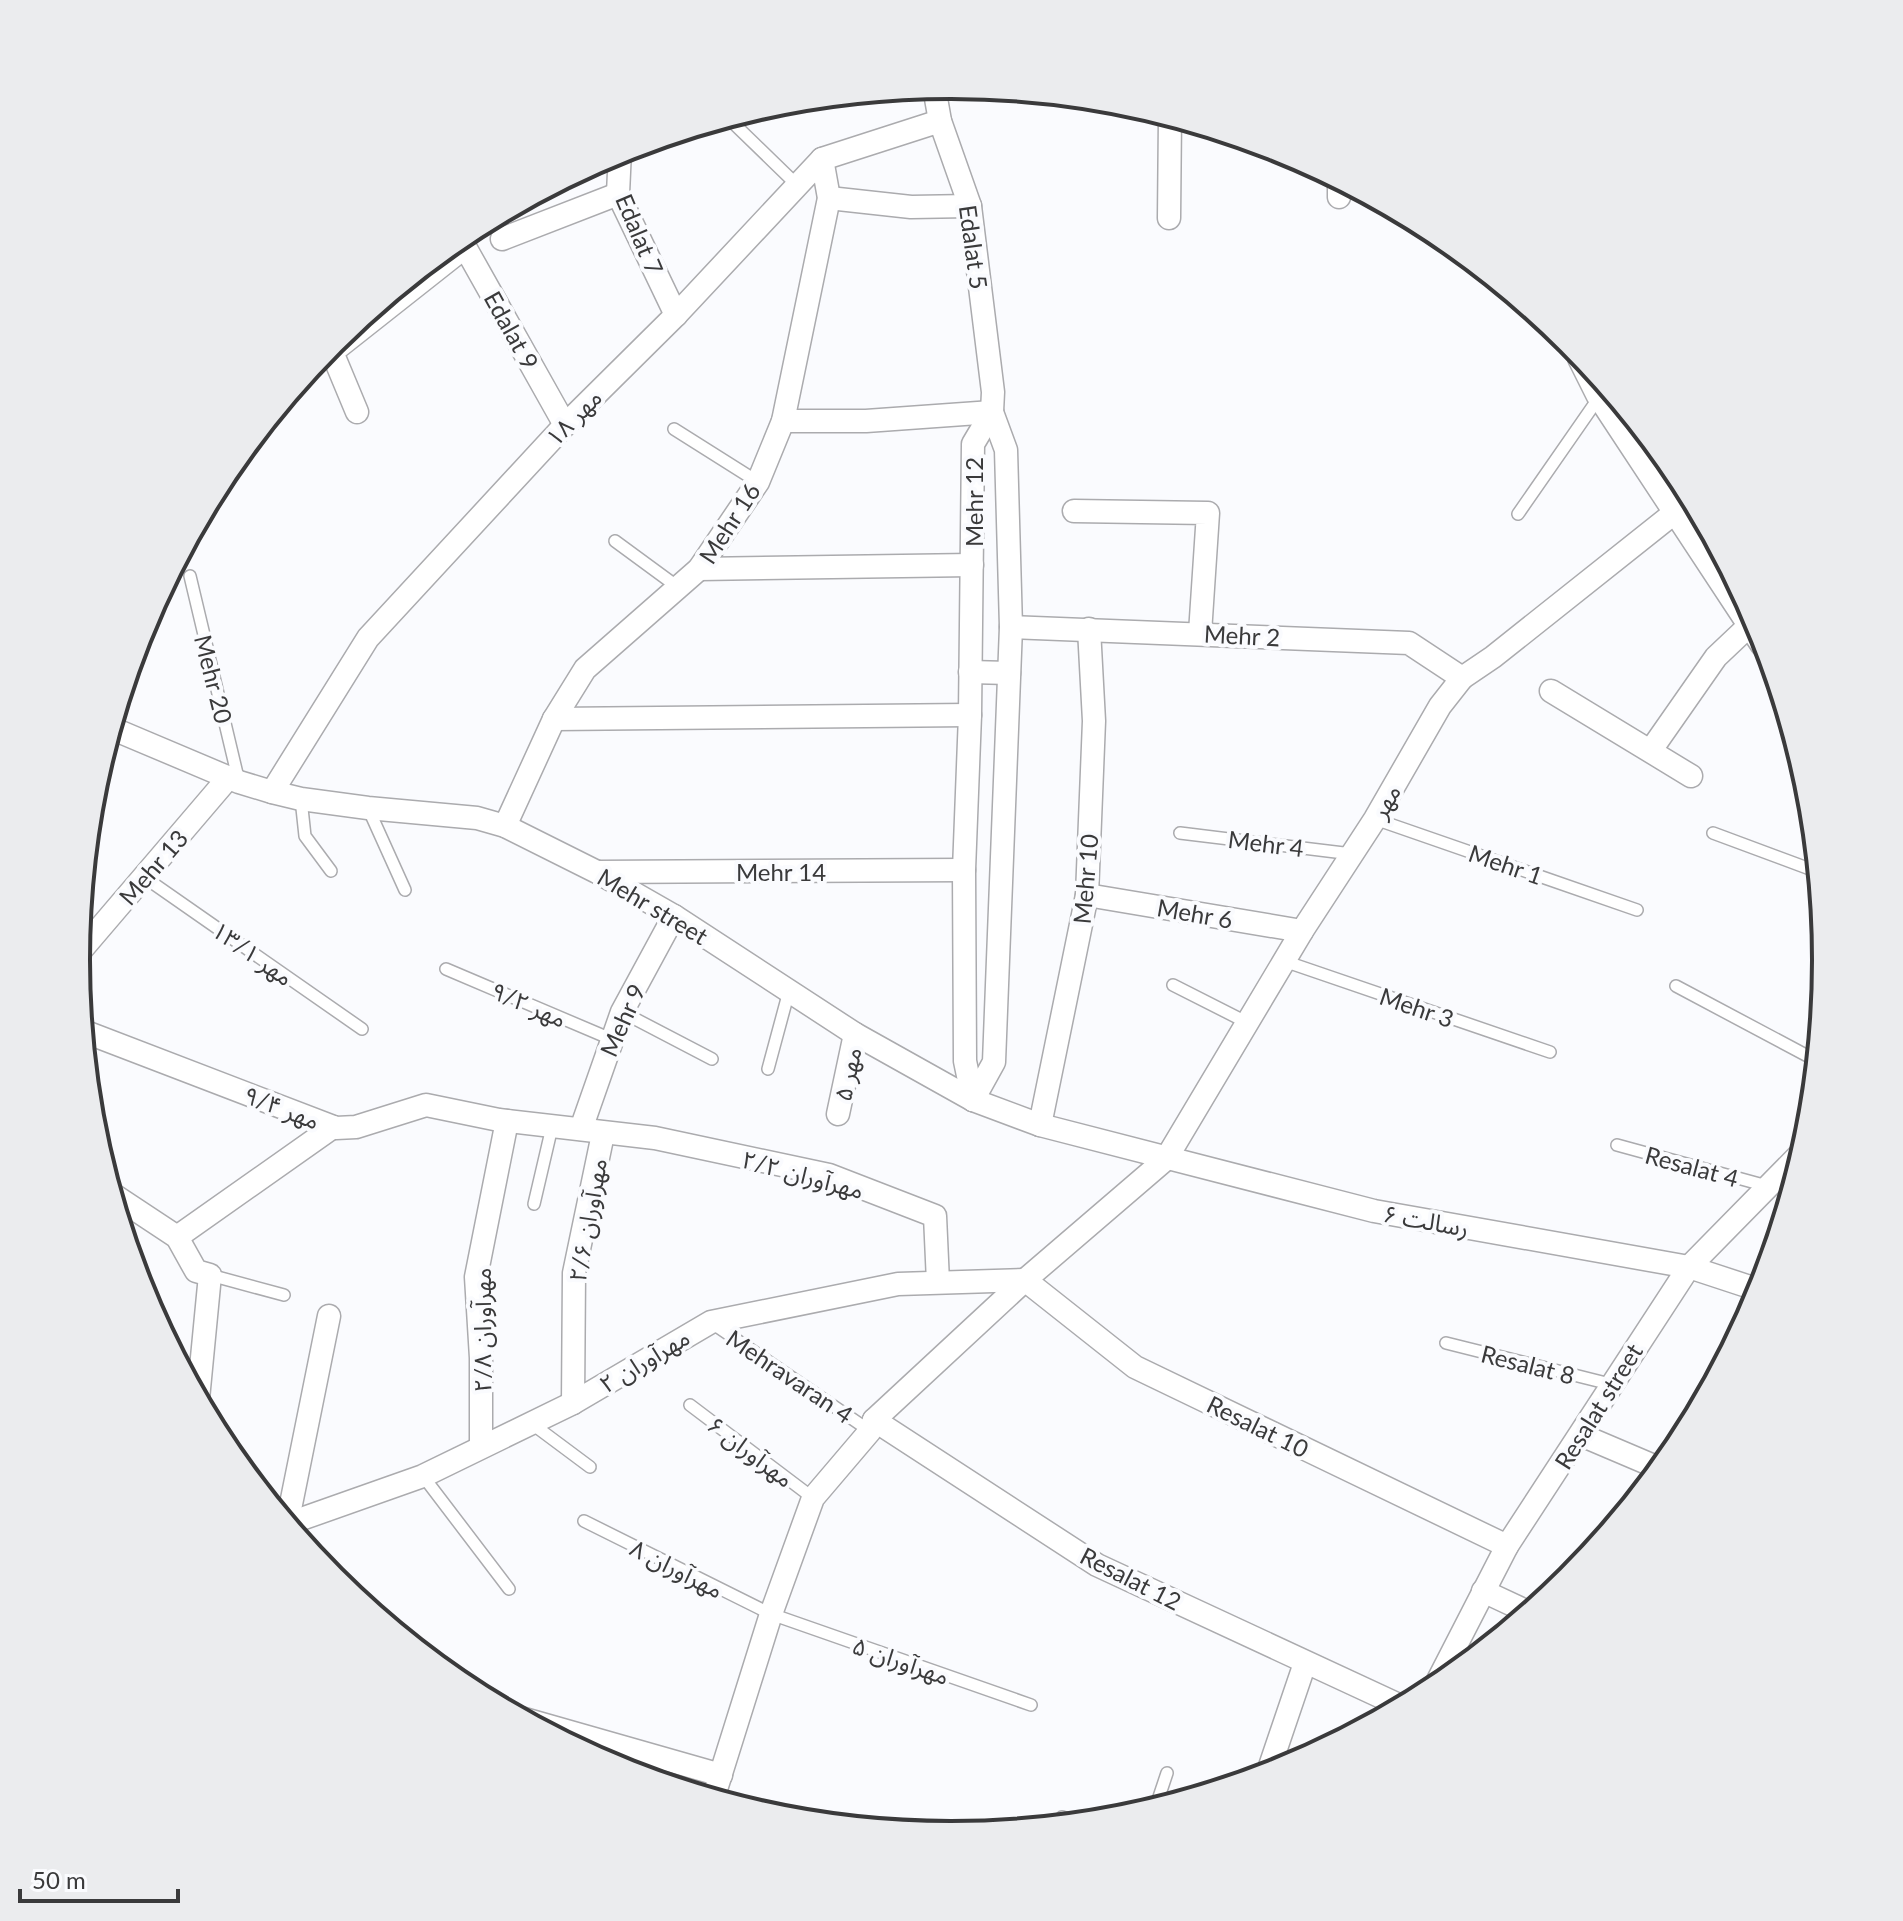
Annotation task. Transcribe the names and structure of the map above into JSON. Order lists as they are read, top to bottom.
{
  "streets": {
    "street": [
      "Edalat 7",
      "Edalat 5",
      "Edalat 9",
      "مهر ۱۸",
      "Mehr 12",
      "Mehr 16",
      "Mehr 2",
      "مهر",
      "Mehr 13",
      "Mehr 14",
      "Mehr 10",
      "Mehr street",
      "Mehr 6",
      "Mehr 9",
      "مهر ۵",
      "مهر ۹/۴",
      "مهرآوران ۲/۲",
      "مهرآوران ۲/۶",
      "رسالت ۶",
      "مهرآوران ۲/۸",
      "مهرآوران ۲",
      "Resalat street",
      "Resalat 10",
      "Resalat 12"
    ],
    "lane": [
      "Mehr 20",
      "Mehr 4",
      "Mehr 1",
      "مهر ۱۳/۱",
      "مهر ۹/۲",
      "Mehr 3",
      "Resalat 4",
      "Resalat 8",
      "Mehravaran 4",
      "مهرآوران ۶",
      "مهرآوران ۸",
      "مهرآوران ۵"
    ]
  },
  "crossings": [
    ["Edalat 7", "مهر ۱۸"],
    ["Edalat 5", "مهر ۱۸"],
    ["Edalat 5", "Mehr 12"],
    ["Edalat 9", "مهر ۱۸"],
    ["مهر ۱۸", "Mehr 16"],
    ["مهر ۱۸", "Mehr street"],
    ["Mehr 12", "Mehr 2"],
    ["Mehr 12", "Mehr 14"],
    ["Mehr 12", "Mehr street"],
    ["Mehr 16", "Mehr street"],
    ["Mehr 2", "مهر"],
    ["Mehr 2", "Mehr 10"],
    ["Mehr 20", "Mehr 13"],
    ["Mehr 20", "Mehr street"],
    ["مهر", "Mehr 4"],
    ["مهر", "Mehr 1"],
    ["مهر", "Mehr street"],
    ["مهر", "Mehr 6"],
    ["مهر", "Mehr 3"],
    ["مهر", "رسالت ۶"],
    ["مهر", "مهرآوران ۲"],
    ["مهر", "Mehravaran 4"],
    ["مهر", "Resalat 10"],
    ["مهر", "مهرآوران ۶"],
    ["مهر", "Resalat 12"],
    ["Mehr 13", "Mehr street"],
    ["Mehr 13", "مهر ۱۳/۱"],
    ["Mehr 14", "Mehr street"],
    ["Mehr 10", "Mehr street"],
    ["Mehr 10", "Mehr 6"],
    ["Mehr street", "Mehr 9"],
    ["Mehr street", "مهر ۵"],
    ["Mehr street", "رسالت ۶"],
    ["مهر ۹/۲", "Mehr 9"],
    ["Mehr 9", "مهر ۹/۴"],
    ["مهر ۹/۴", "مهرآوران ۲/۲"],
    ["مهر ۹/۴", "مهرآوران ۲/۶"],
    ["مهر ۹/۴", "مهرآوران ۲/۸"],
    ["Resalat 4", "Resalat street"],
    ["مهرآوران ۲/۲", "مهرآوران ۲/۶"],
    ["مهرآوران ۲/۲", "مهرآوران ۲"],
    ["مهرآوران ۲/۶", "مهرآوران ۲"],
    ["رسالت ۶", "Resalat street"],
    ["مهرآوران ۲/۸", "مهرآوران ۲"],
    ["مهرآوران ۲", "Mehravaran 4"],
    ["مهرآوران ۲", "Resalat 10"],
    ["Resalat 8", "Resalat street"],
    ["Mehravaran 4", "Resalat 12"],
    ["Resalat street", "Resalat 10"],
    ["مهرآوران ۸", "مهرآوران ۵"]
  ],
  "scale_bar": "50 m"
}
